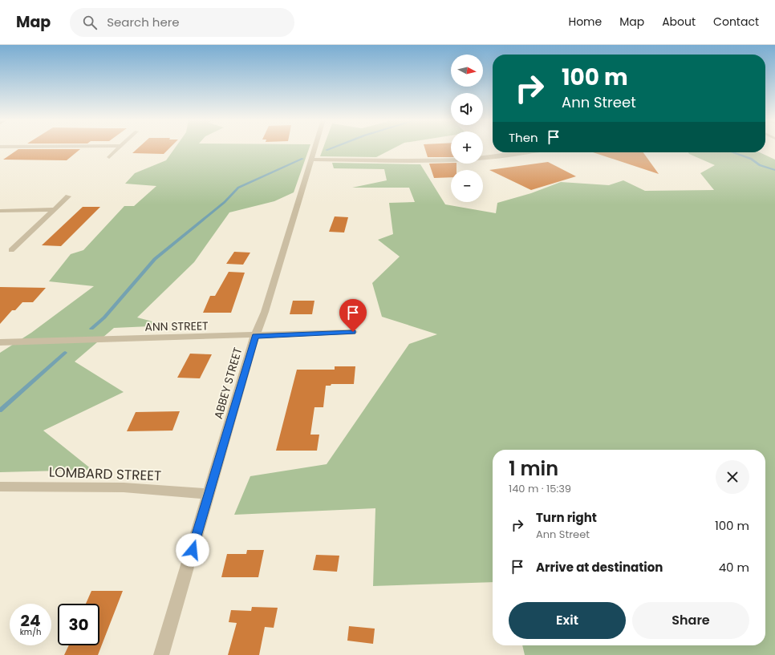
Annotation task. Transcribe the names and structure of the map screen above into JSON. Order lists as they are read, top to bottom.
{
  "streets": {
    "street": ["ANN STREET", "ABBEY STREET", "LOMBARD STREET"]
  },
  "crossings": [
    ["ANN STREET", "ABBEY STREET"],
    ["ABBEY STREET", "LOMBARD STREET"]
  ],
  "north": "right",
  "page": {
    "header": "Map",
    "search": "Search here",
    "nav": [
      "Home",
      "Map",
      "About",
      "Contact"
    ],
    "map_buttons": ["+", "−"],
    "turn": ["100 m", "Ann Street"],
    "then": "Then",
    "heading": ["1 min", "140 m · 15:39"],
    "list": [
      {
        "name": "Turn right",
        "note": "Ann Street",
        "value": "100 m"
      },
      {
        "name": "Arrive at destination",
        "value": "40 m"
      }
    ],
    "buttons": ["Exit", "Share"],
    "speed": "24 km/h",
    "limit": "30"
  }
}
